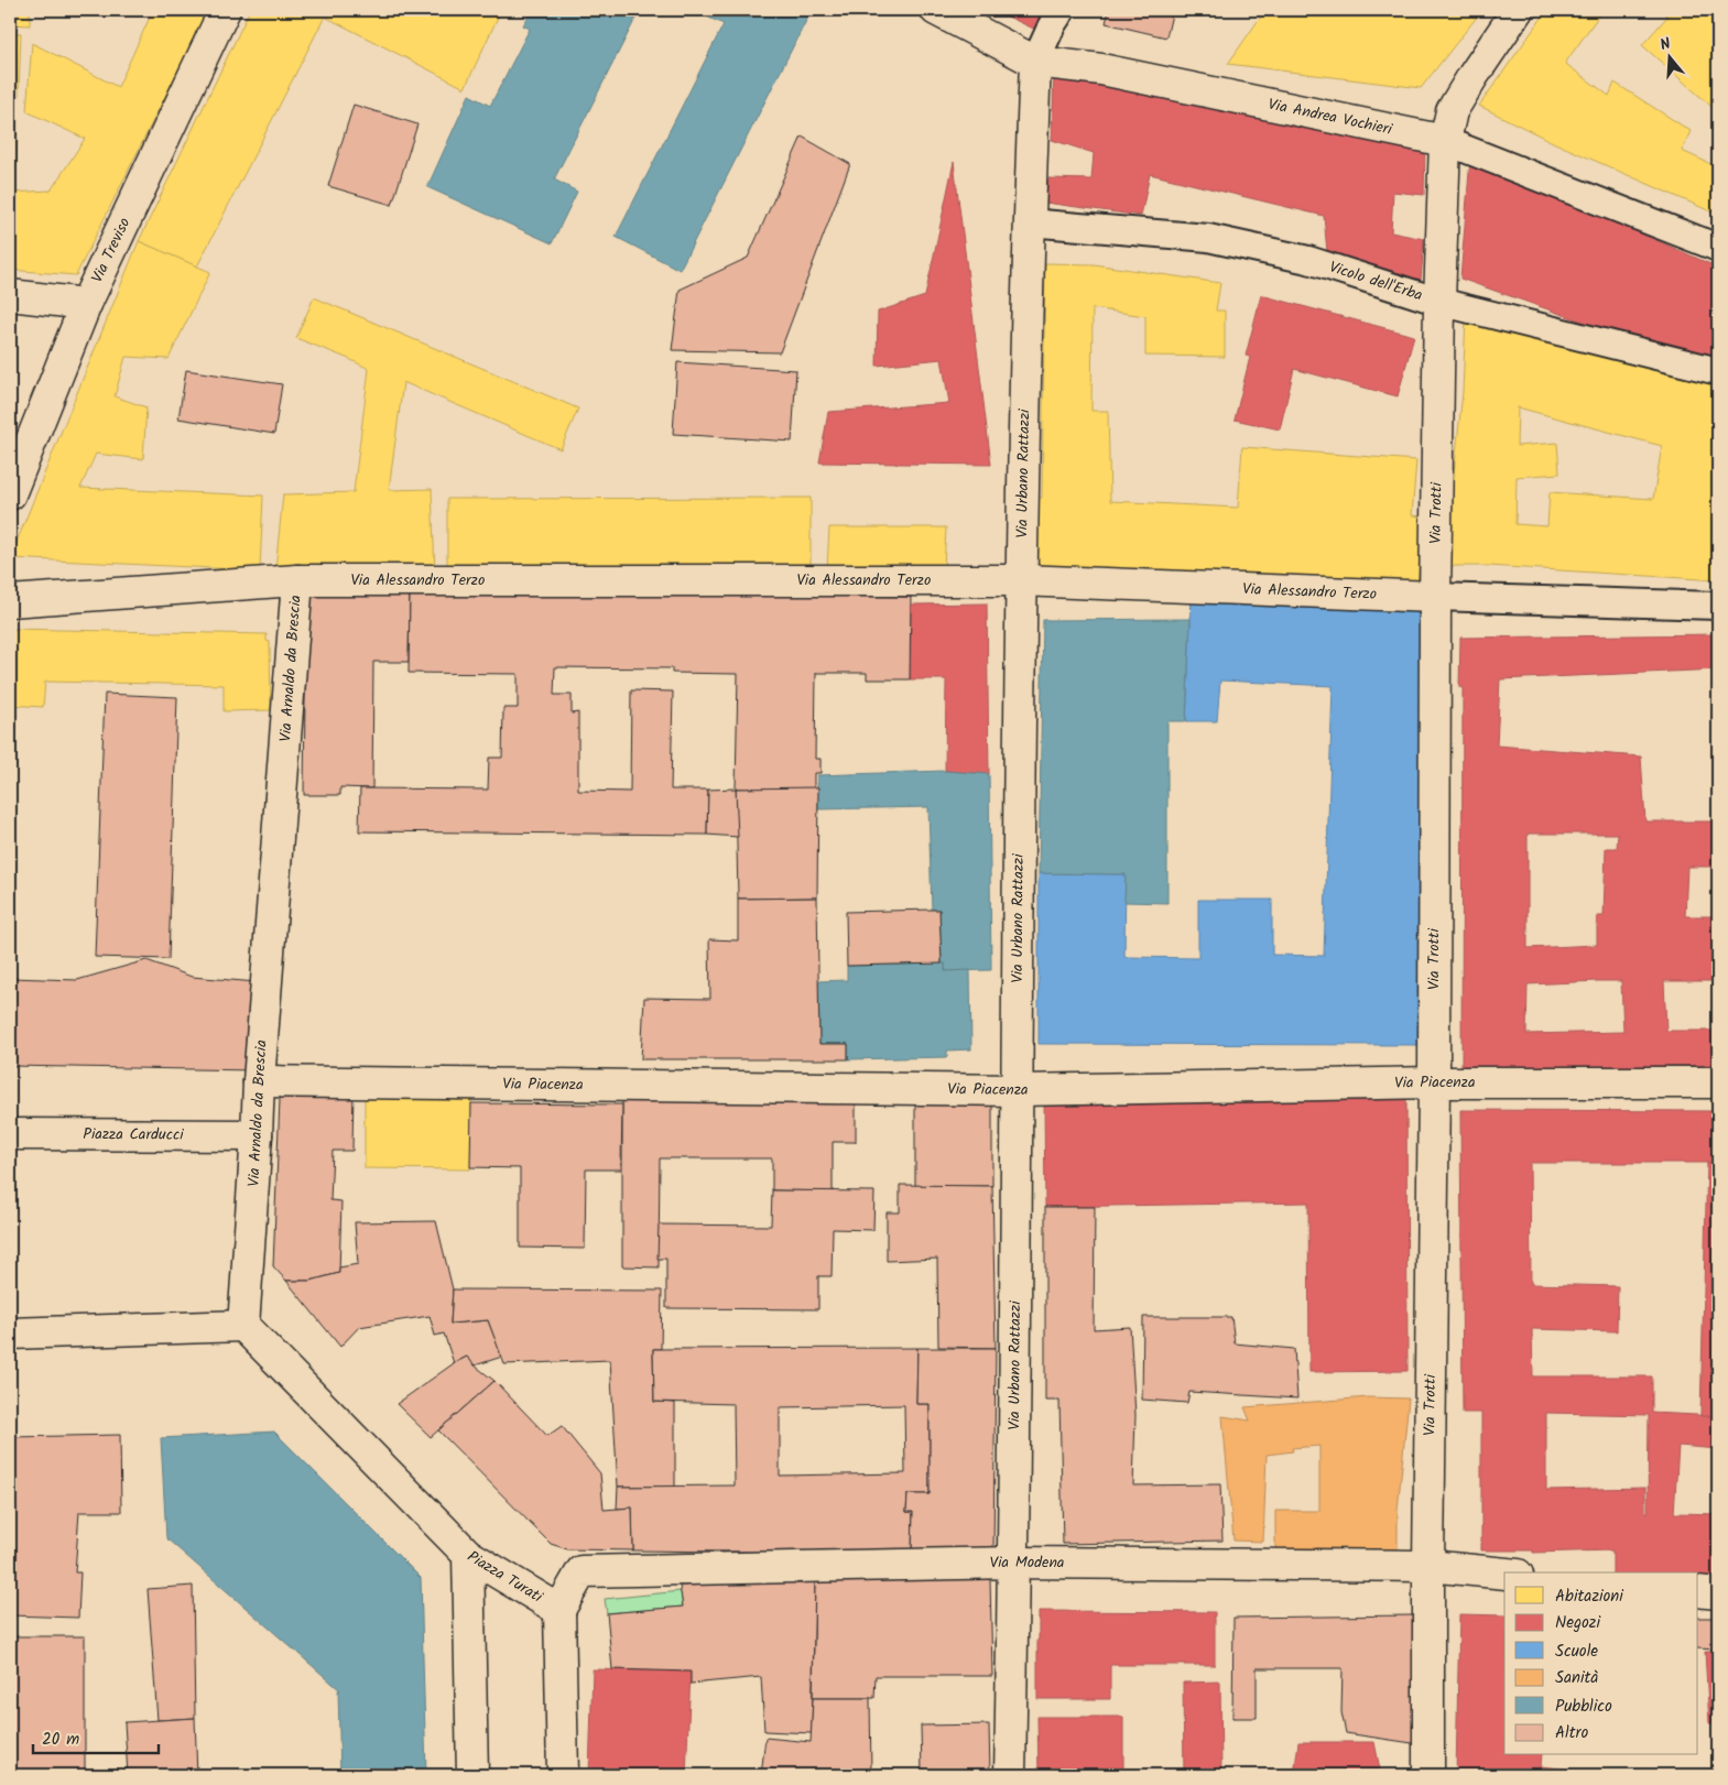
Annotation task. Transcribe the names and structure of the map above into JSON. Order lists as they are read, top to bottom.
{
  "streets": {
    "street": [
      "Via Andrea Vochieri",
      "Via Treviso",
      "Vicolo dell'Erba",
      "Via Urbano Rattazzi",
      "Via Trotti",
      "Via Alessandro Terzo",
      "Via Arnaldo da Brescia",
      "Via Piacenza",
      "Piazza Carducci",
      "Via Modena",
      "Piazza Turati"
    ]
  },
  "crossings": [
    ["Via Andrea Vochieri", "Via Urbano Rattazzi"],
    ["Via Andrea Vochieri", "Via Trotti"],
    ["Vicolo dell'Erba", "Via Urbano Rattazzi"],
    ["Vicolo dell'Erba", "Via Trotti"],
    ["Via Urbano Rattazzi", "Via Alessandro Terzo"],
    ["Via Urbano Rattazzi", "Via Piacenza"],
    ["Via Urbano Rattazzi", "Via Modena"],
    ["Via Trotti", "Via Alessandro Terzo"],
    ["Via Trotti", "Via Piacenza"],
    ["Via Trotti", "Via Modena"],
    ["Via Alessandro Terzo", "Via Arnaldo da Brescia"],
    ["Via Arnaldo da Brescia", "Via Piacenza"],
    ["Via Arnaldo da Brescia", "Piazza Carducci"],
    ["Via Modena", "Piazza Turati"]
  ],
  "legend": [
    "Abitazioni",
    "Negozi",
    "Scuole",
    "Sanità",
    "Pubblico",
    "Altro"
  ],
  "scale_bar": "20 m",
  "north": "top"
}
